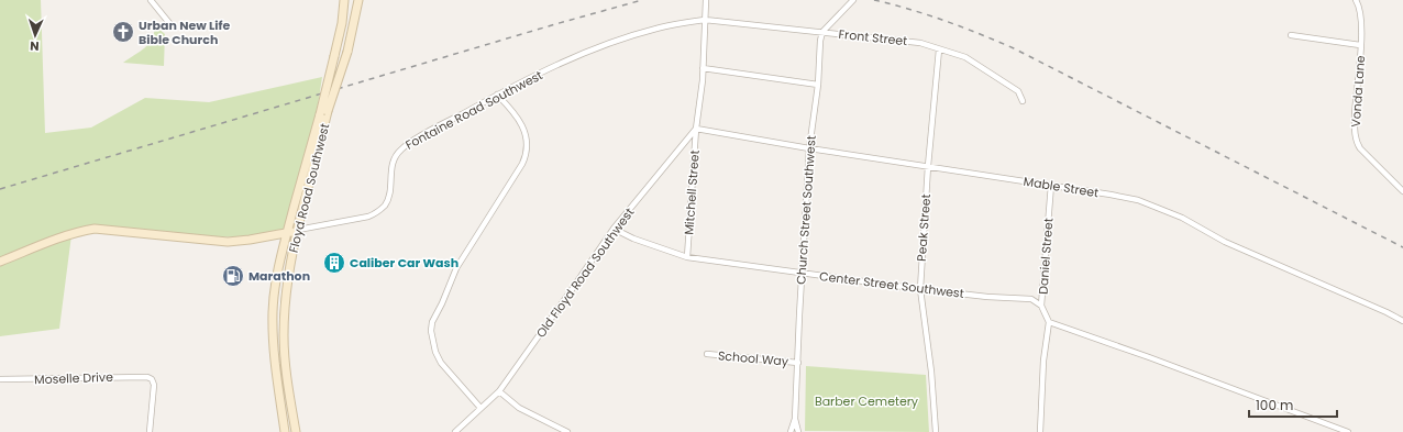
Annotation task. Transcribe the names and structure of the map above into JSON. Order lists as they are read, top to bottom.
{
  "streets": {
    "main road": ["Fontaine Road Southwest", "Floyd Road Southwest"],
    "street": [
      "Front Street",
      "Vonda Lane",
      "Mable Street",
      "Mitchell Street",
      "Church Street Southwest",
      "Peak Street",
      "Daniel Street",
      "Old Floyd Road Southwest",
      "Center Street Southwest",
      "School Way",
      "Moselle Drive"
    ]
  },
  "crossings": [
    ["Front Street", "Fontaine Road Southwest"],
    ["Front Street", "Church Street Southwest"],
    ["Front Street", "Peak Street"],
    ["Front Street", "Old Floyd Road Southwest"],
    ["Fontaine Road Southwest", "Floyd Road Southwest"],
    ["Fontaine Road Southwest", "Old Floyd Road Southwest"],
    ["Mable Street", "Mitchell Street"],
    ["Mable Street", "Church Street Southwest"],
    ["Mable Street", "Peak Street"],
    ["Mable Street", "Daniel Street"],
    ["Mable Street", "Old Floyd Road Southwest"],
    ["Mitchell Street", "Old Floyd Road Southwest"],
    ["Mitchell Street", "Center Street Southwest"],
    ["Church Street Southwest", "Center Street Southwest"],
    ["Church Street Southwest", "School Way"],
    ["Peak Street", "Center Street Southwest"],
    ["Daniel Street", "Center Street Southwest"],
    ["Old Floyd Road Southwest", "Center Street Southwest"]
  ],
  "parks": ["Barber Cemetery"],
  "places": {
    "church": ["Urban New Life Bible Church"],
    "building": ["Caliber Car Wash"],
    "fuel station": ["Marathon"]
  },
  "scale_bar": "100 m",
  "north": "bottom"
}
